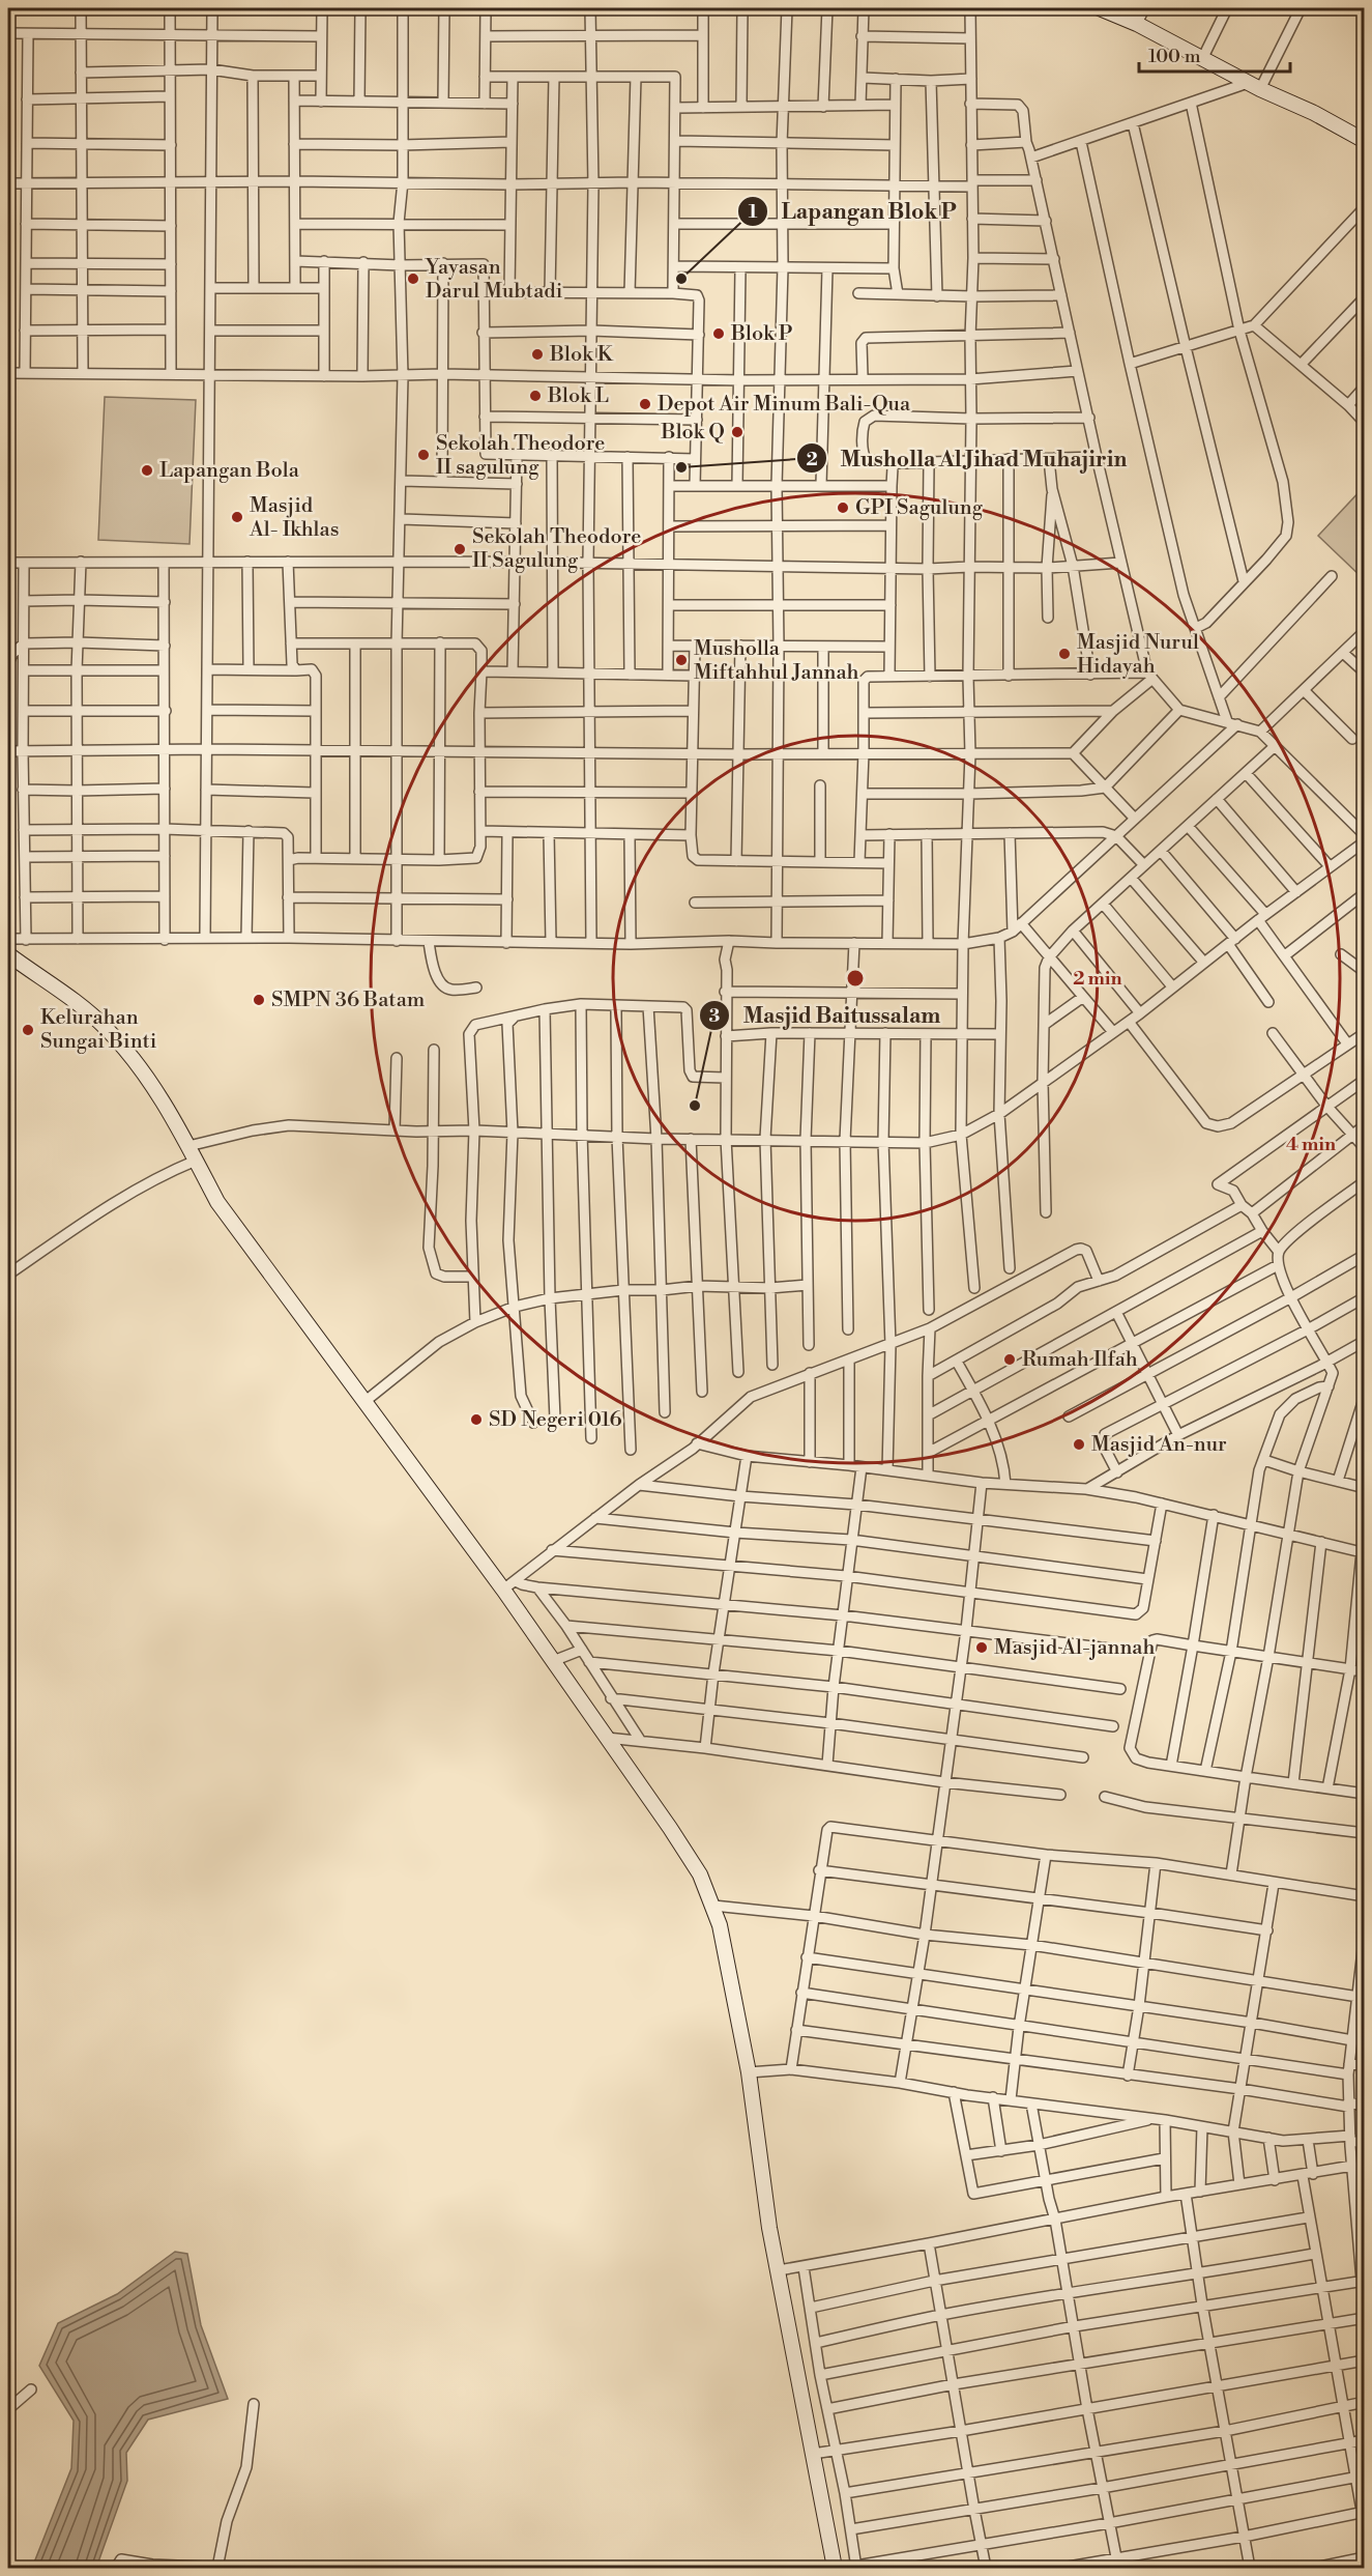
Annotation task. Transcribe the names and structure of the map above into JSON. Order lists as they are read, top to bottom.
{
  "places": [
    "Yayasan Darul Mubtadi",
    "Lapangan Blok P",
    "Blok P",
    "Blok K",
    "Blok L",
    "Depot Air Minum Bali-Qua",
    "Blok Q",
    "Sekolah Theodore II sagulung",
    "Musholla Al Jihad Muhajirin",
    "Lapangan Bola",
    "GPI Sagulung",
    "Masjid Al- Ikhlas",
    "Sekolah Theodore II Sagulung",
    "Masjid Nurul Hidayah",
    "Musholla Miftahhul Jannah",
    "SMPN 36 Batam",
    "Kelurahan Sungai Binti",
    "Masjid Baitussalam",
    "Rumah Ilfah",
    "SD Negeri 016",
    "Masjid An-nur",
    "Masjid Al-jannah"
  ],
  "scale_bar": "100 m",
  "rings": ["2 min", "4 min"]
}
